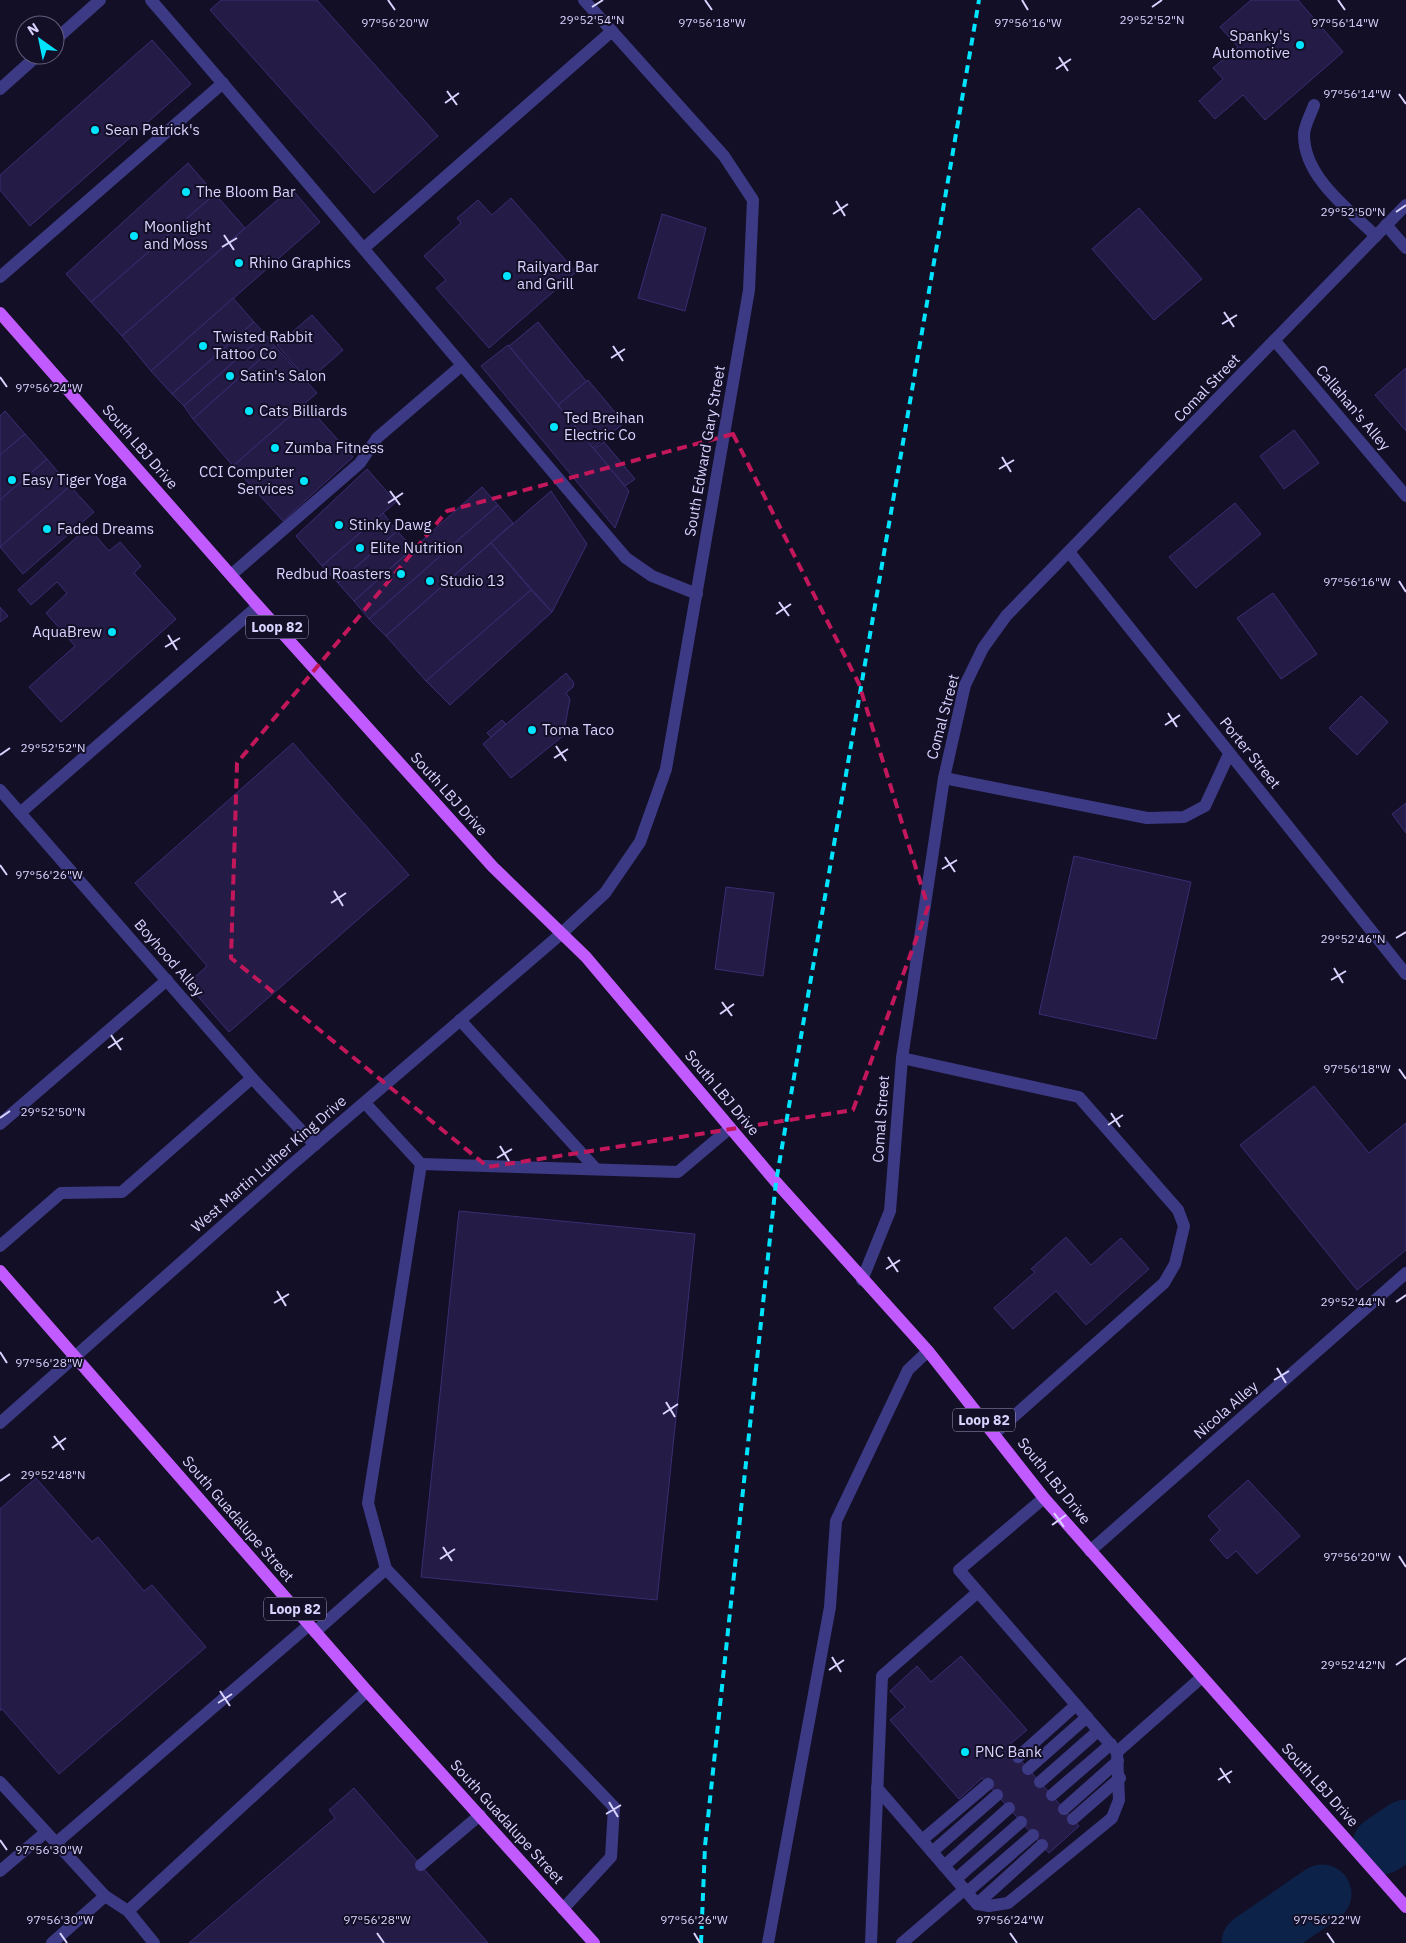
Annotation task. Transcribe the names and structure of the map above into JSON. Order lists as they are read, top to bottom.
{
  "streets": {
    "main road": ["South LBJ Drive", "Loop 82", "South Guadalupe Street"],
    "street": [
      "Comal Street",
      "Callahan's Alley",
      "South Edward Gary Street",
      "Porter Street",
      "Boyhood Alley",
      "West Martin Luther King Drive",
      "Nicola Alley"
    ]
  },
  "crossings": [
    ["Comal Street", "Callahan's Alley"],
    ["Comal Street", "South LBJ Drive"],
    ["Comal Street", "Porter Street"],
    ["South LBJ Drive", "South Edward Gary Street"],
    ["South LBJ Drive", "West Martin Luther King Drive"],
    ["South LBJ Drive", "Nicola Alley"],
    ["South Edward Gary Street", "West Martin Luther King Drive"],
    ["Boyhood Alley", "West Martin Luther King Drive"],
    ["West Martin Luther King Drive", "South Guadalupe Street"]
  ],
  "places": [
    "Spanky's Automotive",
    "Sean Patrick's",
    "The Bloom Bar",
    "Moonlight and Moss",
    "Rhino Graphics",
    "Railyard Bar and Grill",
    "Twisted Rabbit Tattoo Co",
    "Satin's Salon",
    "Cats Billiards",
    "Ted Breihan Electric Co",
    "Zumba Fitness",
    "Easy Tiger Yoga",
    "CCI Computer Services",
    "Stinky Dawg",
    "Faded Dreams",
    "Elite Nutrition",
    "Redbud Roasters",
    "Studio 13",
    "AquaBrew",
    "Toma Taco",
    "PNC Bank"
  ],
  "north": "top left",
  "coordinates": [
    "29°52'54\"N",
    "29°52'52\"N",
    "97°56'14\"W",
    "97°56'18\"W",
    "97°56'16\"W",
    "97°56'20\"W",
    "29°52'50\"N",
    "97°56'24\"W",
    "97°56'26\"W",
    "29°52'46\"N",
    "29°52'44\"N",
    "97°56'28\"W",
    "29°52'48\"N",
    "29°52'42\"N",
    "97°56'30\"W",
    "97°56'22\"W"
  ]
}
